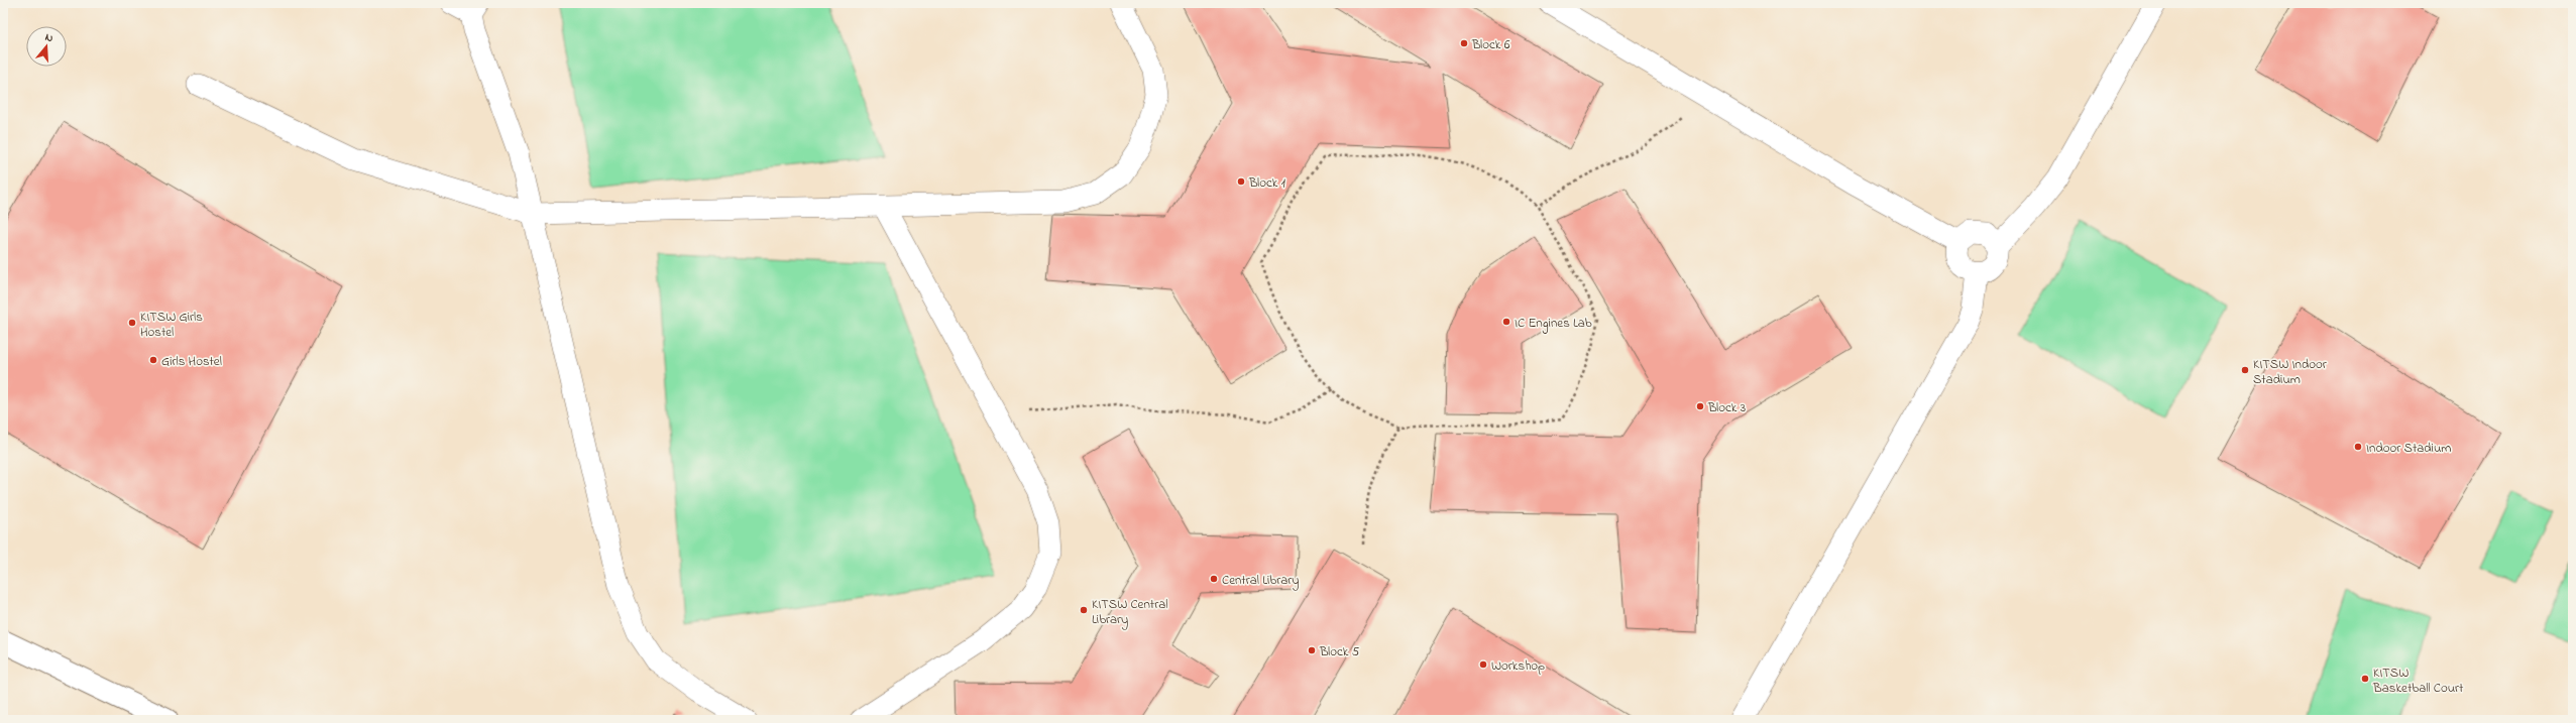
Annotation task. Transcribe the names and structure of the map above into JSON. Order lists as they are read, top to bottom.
{
  "places": [
    "Block 6",
    "Block 1",
    "IC Engines Lab",
    "KITSW Girls Hostel",
    "Girls Hostel",
    "KITSW Indoor Stadium",
    "Block 3",
    "Indoor Stadium",
    "Central Library",
    "KITSW Central Library",
    "Block 5",
    "Workshop",
    "KITSW Basketball Court"
  ],
  "north": "top"
}
